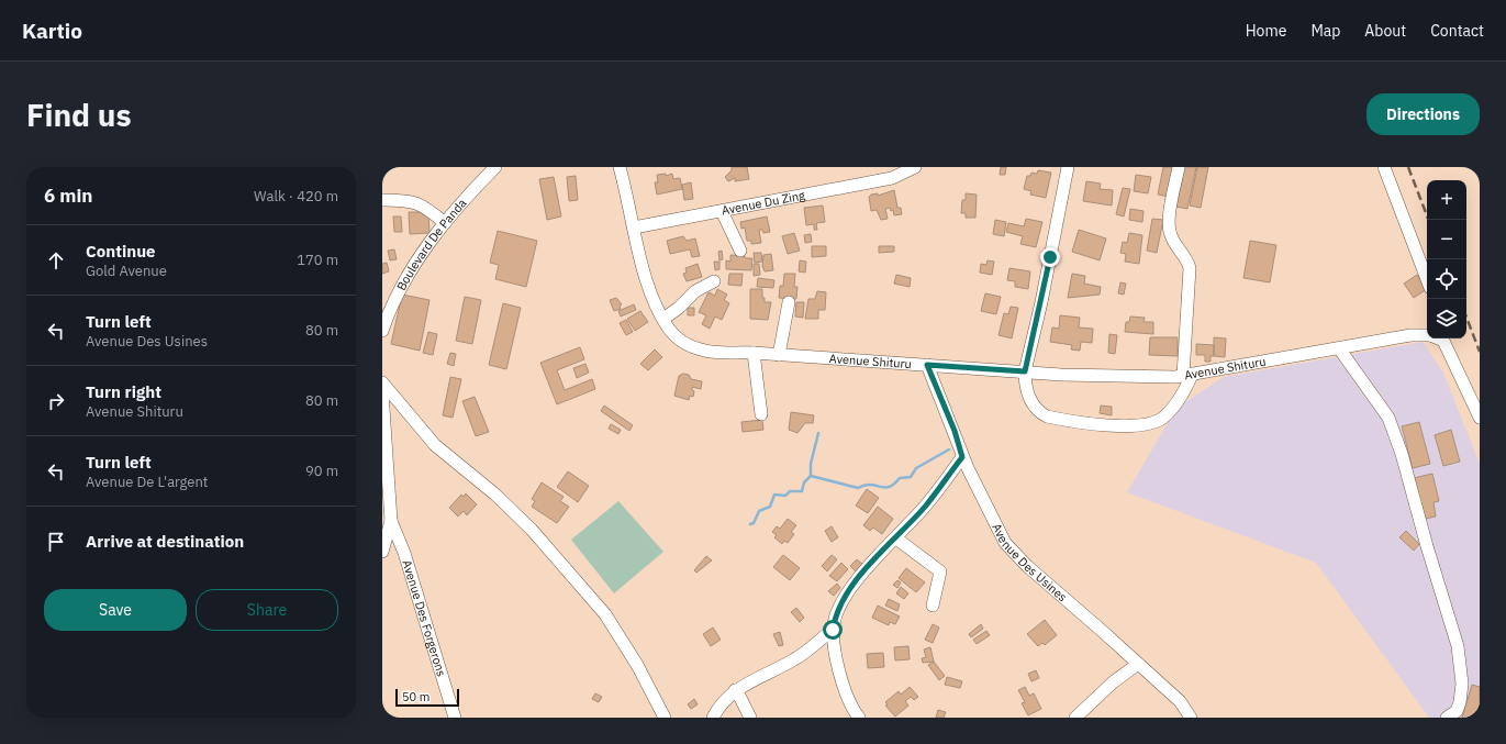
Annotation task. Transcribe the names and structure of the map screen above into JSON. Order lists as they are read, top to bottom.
{
  "streets": {
    "street": [
      "Avenue Du Zing",
      "Boulevard De Panda",
      "Avenue Shituru",
      "Avenue Des Usines",
      "Avenue Des Forgerons"
    ]
  },
  "crossings": [
    ["Avenue Du Zing", "Avenue Shituru"],
    ["Avenue Shituru", "Avenue Des Usines"]
  ],
  "scale_bar": "50 m",
  "page": {
    "header": "Kartio",
    "nav": [
      "Home",
      "Map",
      "About",
      "Contact"
    ],
    "buttons": [
      "Directions",
      ["Save", "Share"]
    ],
    "title": "Find us",
    "heading": ["6 min", "Walk · 420 m"],
    "map_buttons": ["+", "−"],
    "list": [
      ["Continue", "Gold Avenue", "170 m"],
      ["Turn left", "Avenue Des Usines", "80 m"],
      ["Turn right", "Avenue Shituru", "80 m"],
      ["Turn left", "Avenue De L'argent", "90 m"],
      "Arrive at destination"
    ],
    "scale": "50 m"
  }
}
